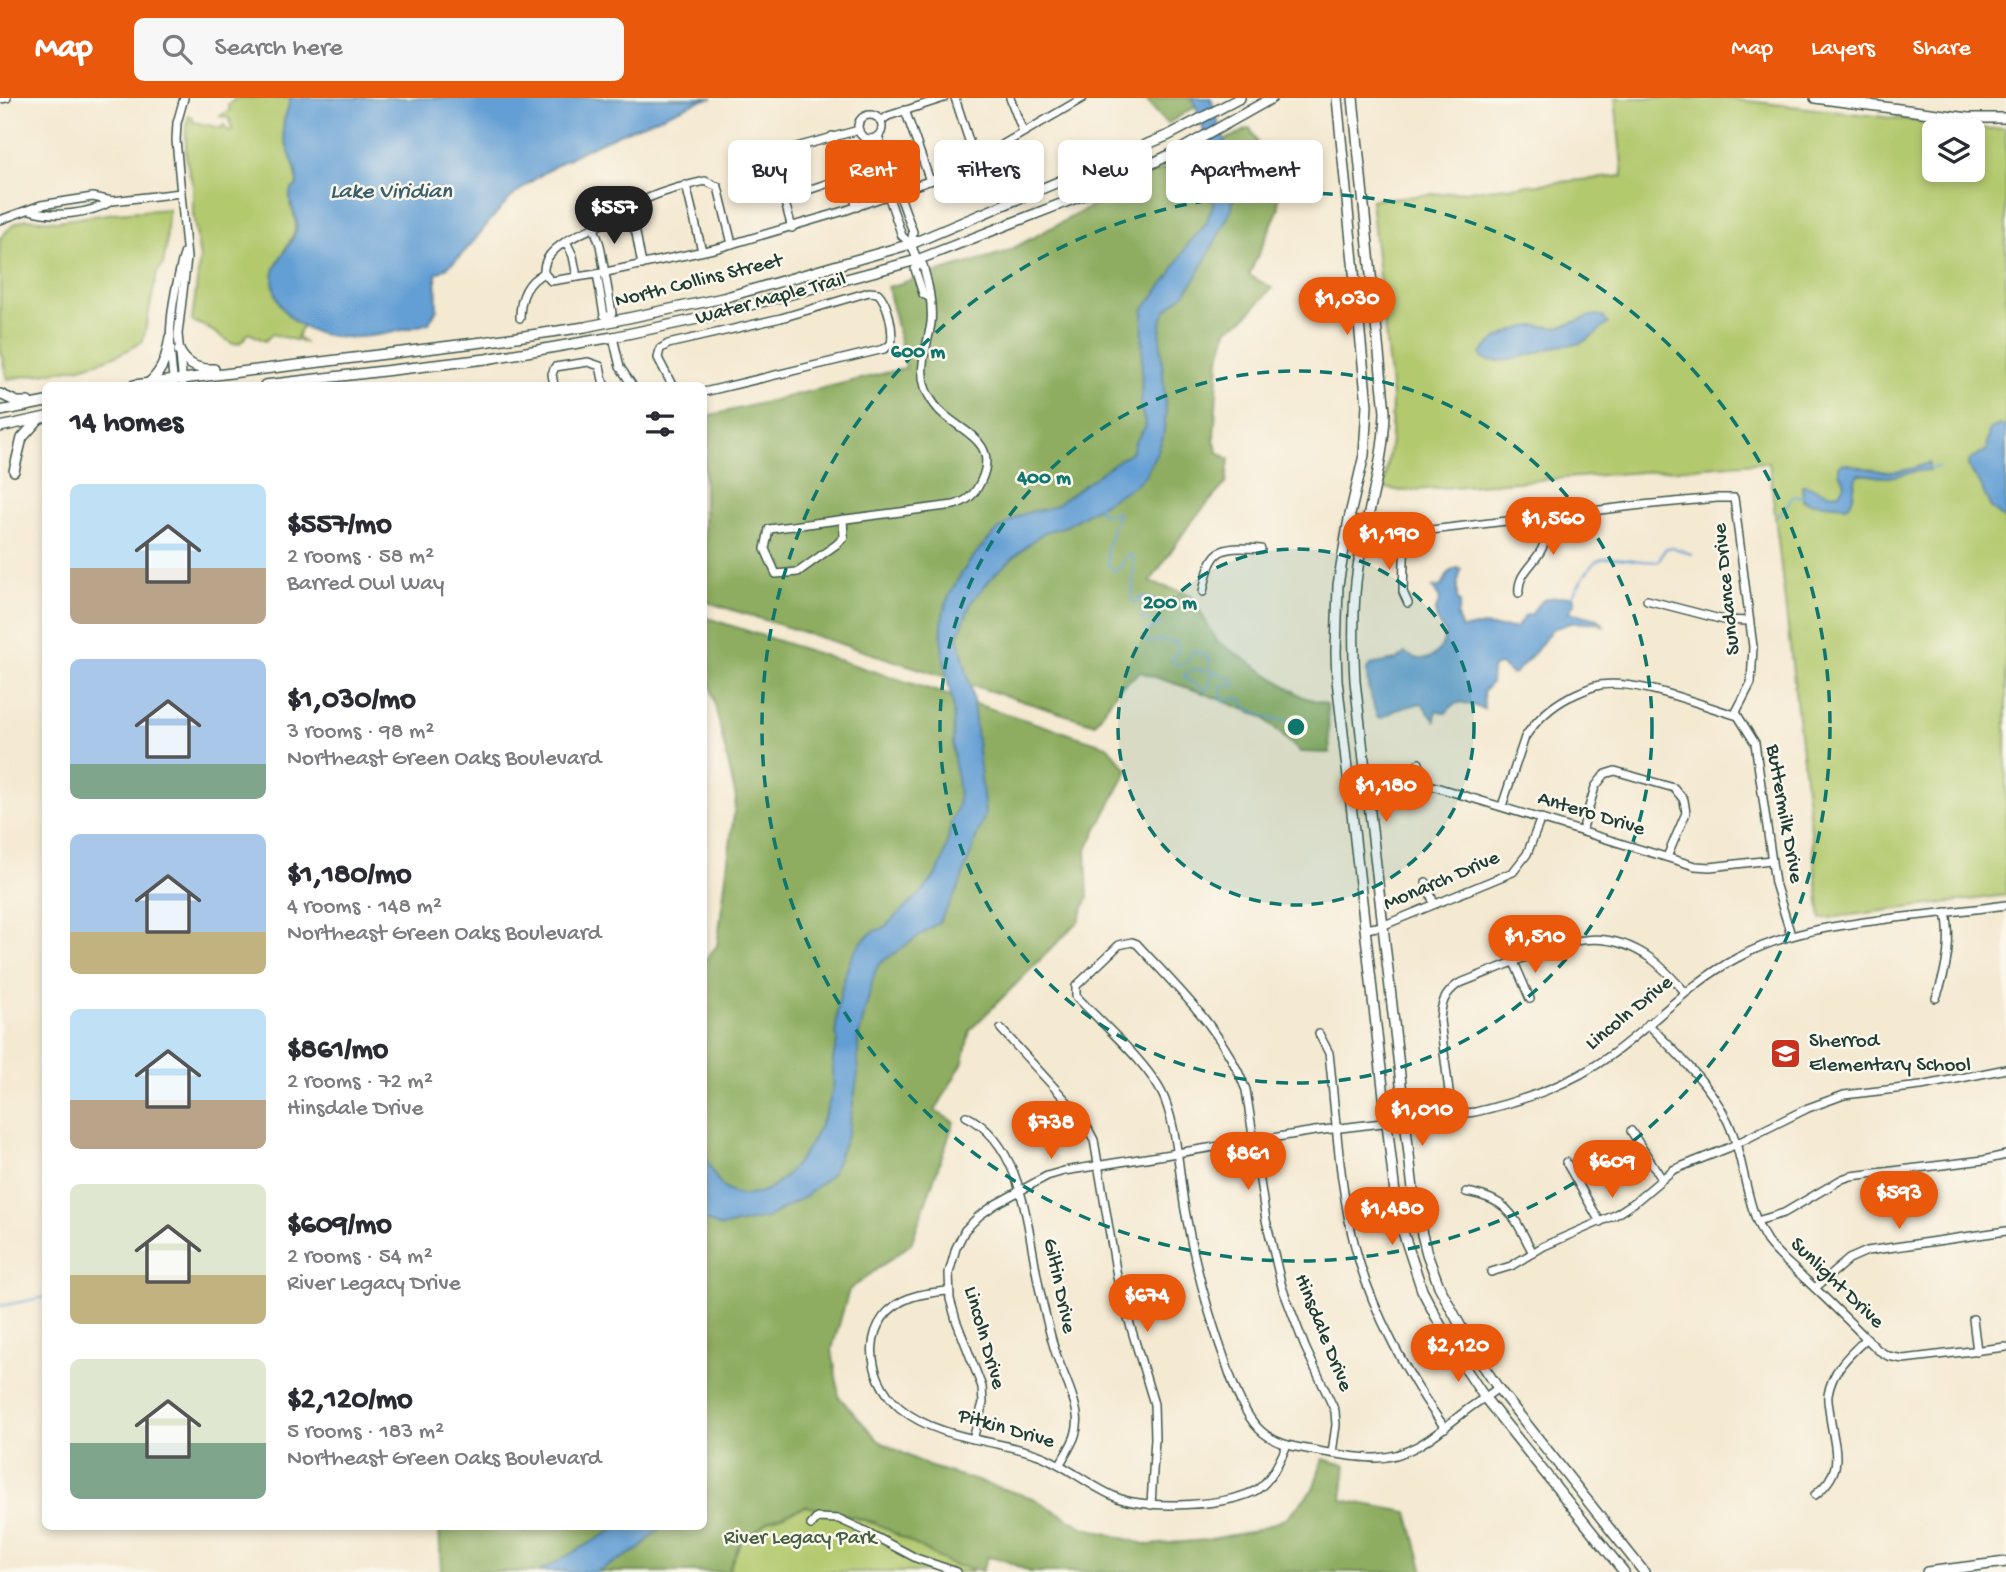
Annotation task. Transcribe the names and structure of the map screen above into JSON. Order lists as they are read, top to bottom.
{
  "streets": {
    "main road": ["North Collins Street"],
    "street": [
      "Water Maple Trail",
      "Sundance Drive",
      "Buttermilk Drive",
      "Antero Drive",
      "Monarch Drive",
      "Lincoln Drive",
      "Sunlight Drive",
      "Giltin Drive",
      "Hinsdale Drive",
      "Pitkin Drive"
    ]
  },
  "crossings": [
    ["Sundance Drive", "Buttermilk Drive"],
    ["Buttermilk Drive", "Antero Drive"],
    ["Buttermilk Drive", "Lincoln Drive"],
    ["Antero Drive", "Monarch Drive"],
    ["Lincoln Drive", "Sunlight Drive"],
    ["Lincoln Drive", "Giltin Drive"],
    ["Lincoln Drive", "Hinsdale Drive"],
    ["Lincoln Drive", "Pitkin Drive"],
    ["Giltin Drive", "Pitkin Drive"]
  ],
  "water": ["Lake Viridian"],
  "parks": ["River Legacy Park"],
  "places": {
    "school or university": ["Sherrod Elementary School"]
  },
  "page": {
    "header": "Map",
    "search": "Search here",
    "nav": ["Map", "Layers", "Share"],
    "chip": [
      "Buy",
      "Rent",
      "Filters",
      "New",
      "Apartment"
    ],
    "price": [
      "$557",
      "$1,030",
      "$1,560",
      "$1,190",
      "$1,180",
      "$1,510",
      "$1,010",
      "$738",
      "$861",
      "$609",
      "$593",
      "$1,480",
      "$674",
      "$2,120"
    ],
    "heading": "14 homes",
    "list": [
      {
        "name": "$557/mo",
        "note": "2 rooms · 58 m² · Barred Owl Way"
      },
      {
        "name": "$1,030/mo",
        "note": "3 rooms · 98 m² · Northeast Green Oaks Boulevard"
      },
      {
        "name": "$1,180/mo",
        "note": "4 rooms · 148 m² · Northeast Green Oaks Boulevard"
      },
      {
        "name": "$861/mo",
        "note": "2 rooms · 72 m² · Hinsdale Drive"
      },
      {
        "name": "$609/mo",
        "note": "2 rooms · 54 m² · River Legacy Drive"
      },
      {
        "name": "$2,120/mo",
        "note": "5 rooms · 183 m² · Northeast Green Oaks Boulevard"
      }
    ]
  },
  "rings": ["600 m", "400 m", "200 m"]
}
